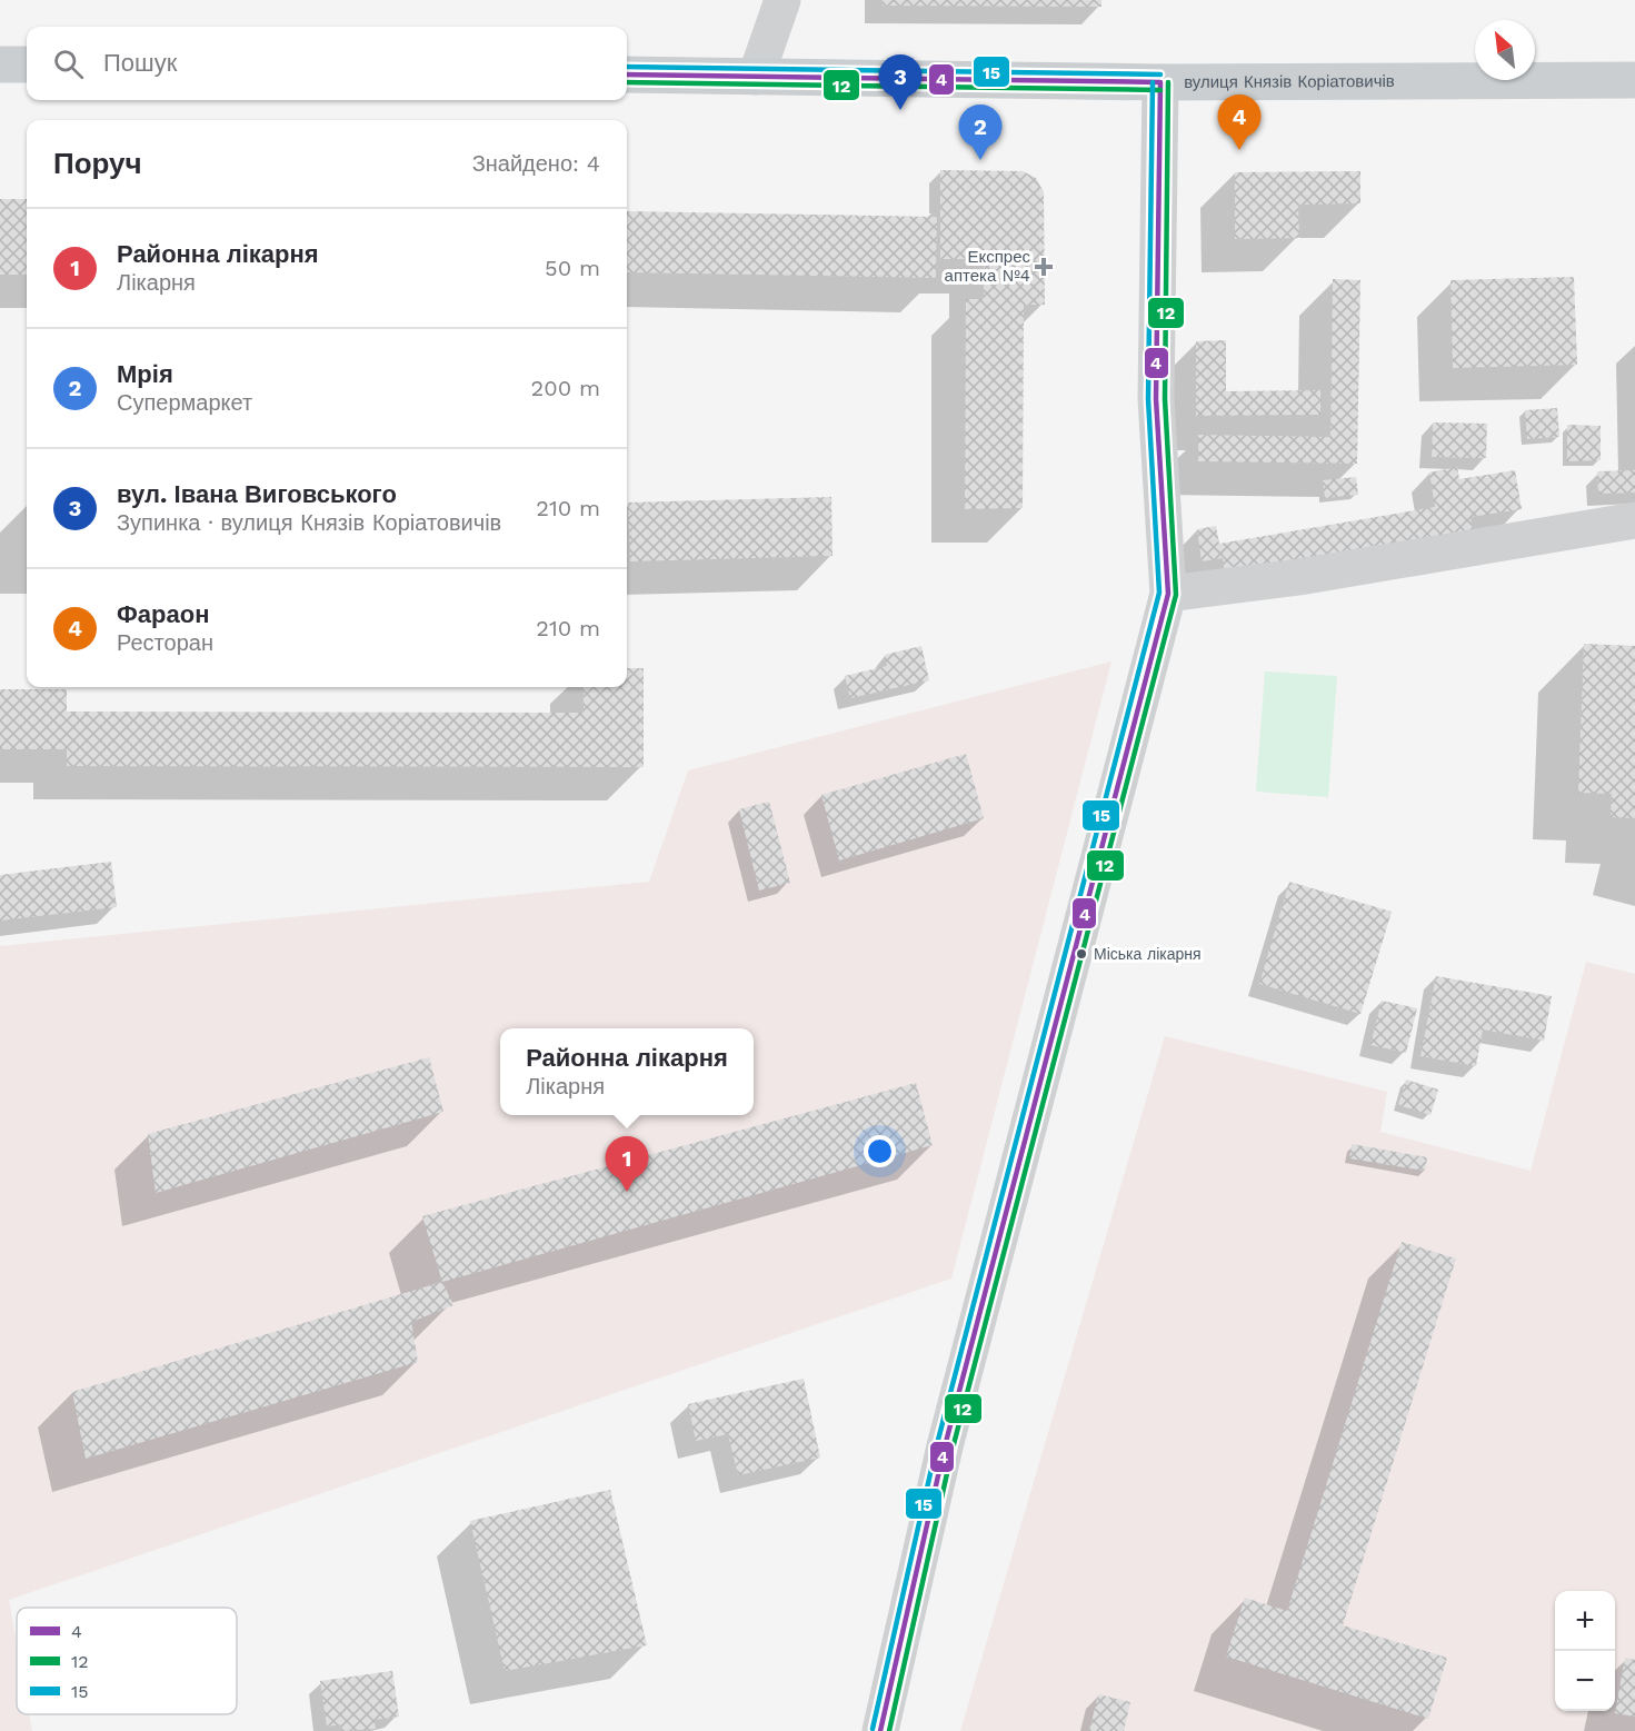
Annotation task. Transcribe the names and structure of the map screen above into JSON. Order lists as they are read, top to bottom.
{
  "streets": {
    "main road": ["вулиця Князів Коріатовичів"]
  },
  "places": {
    "health": ["Експрес аптека №4"],
    "other": ["Міська лікарня"]
  },
  "lines": ["transit line 15", "transit line 4", "transit line 12"],
  "legend": ["4", "12", "15"],
  "north": "top left",
  "page": {
    "search": "Пошук",
    "pins": [
      "3",
      "4",
      "2",
      "1"
    ],
    "heading": ["Поруч", "Знайдено: 4"],
    "list": [
      {
        "mark": "1",
        "name": "Районна лікарня",
        "note": "Лікарня",
        "value": "50 m"
      },
      {
        "mark": "2",
        "name": "Мрія",
        "note": "Супермаркет",
        "value": "200 m"
      },
      {
        "mark": "3",
        "name": "вул. Івана Виговського",
        "note": "Зупинка · вулиця Князів Коріатовичів",
        "value": "210 m"
      },
      {
        "mark": "4",
        "name": "Фараон",
        "note": "Ресторан",
        "value": "210 m"
      }
    ],
    "popup": ["Районна лікарня", "Лікарня"],
    "map_buttons": ["+", "−"]
  }
}
